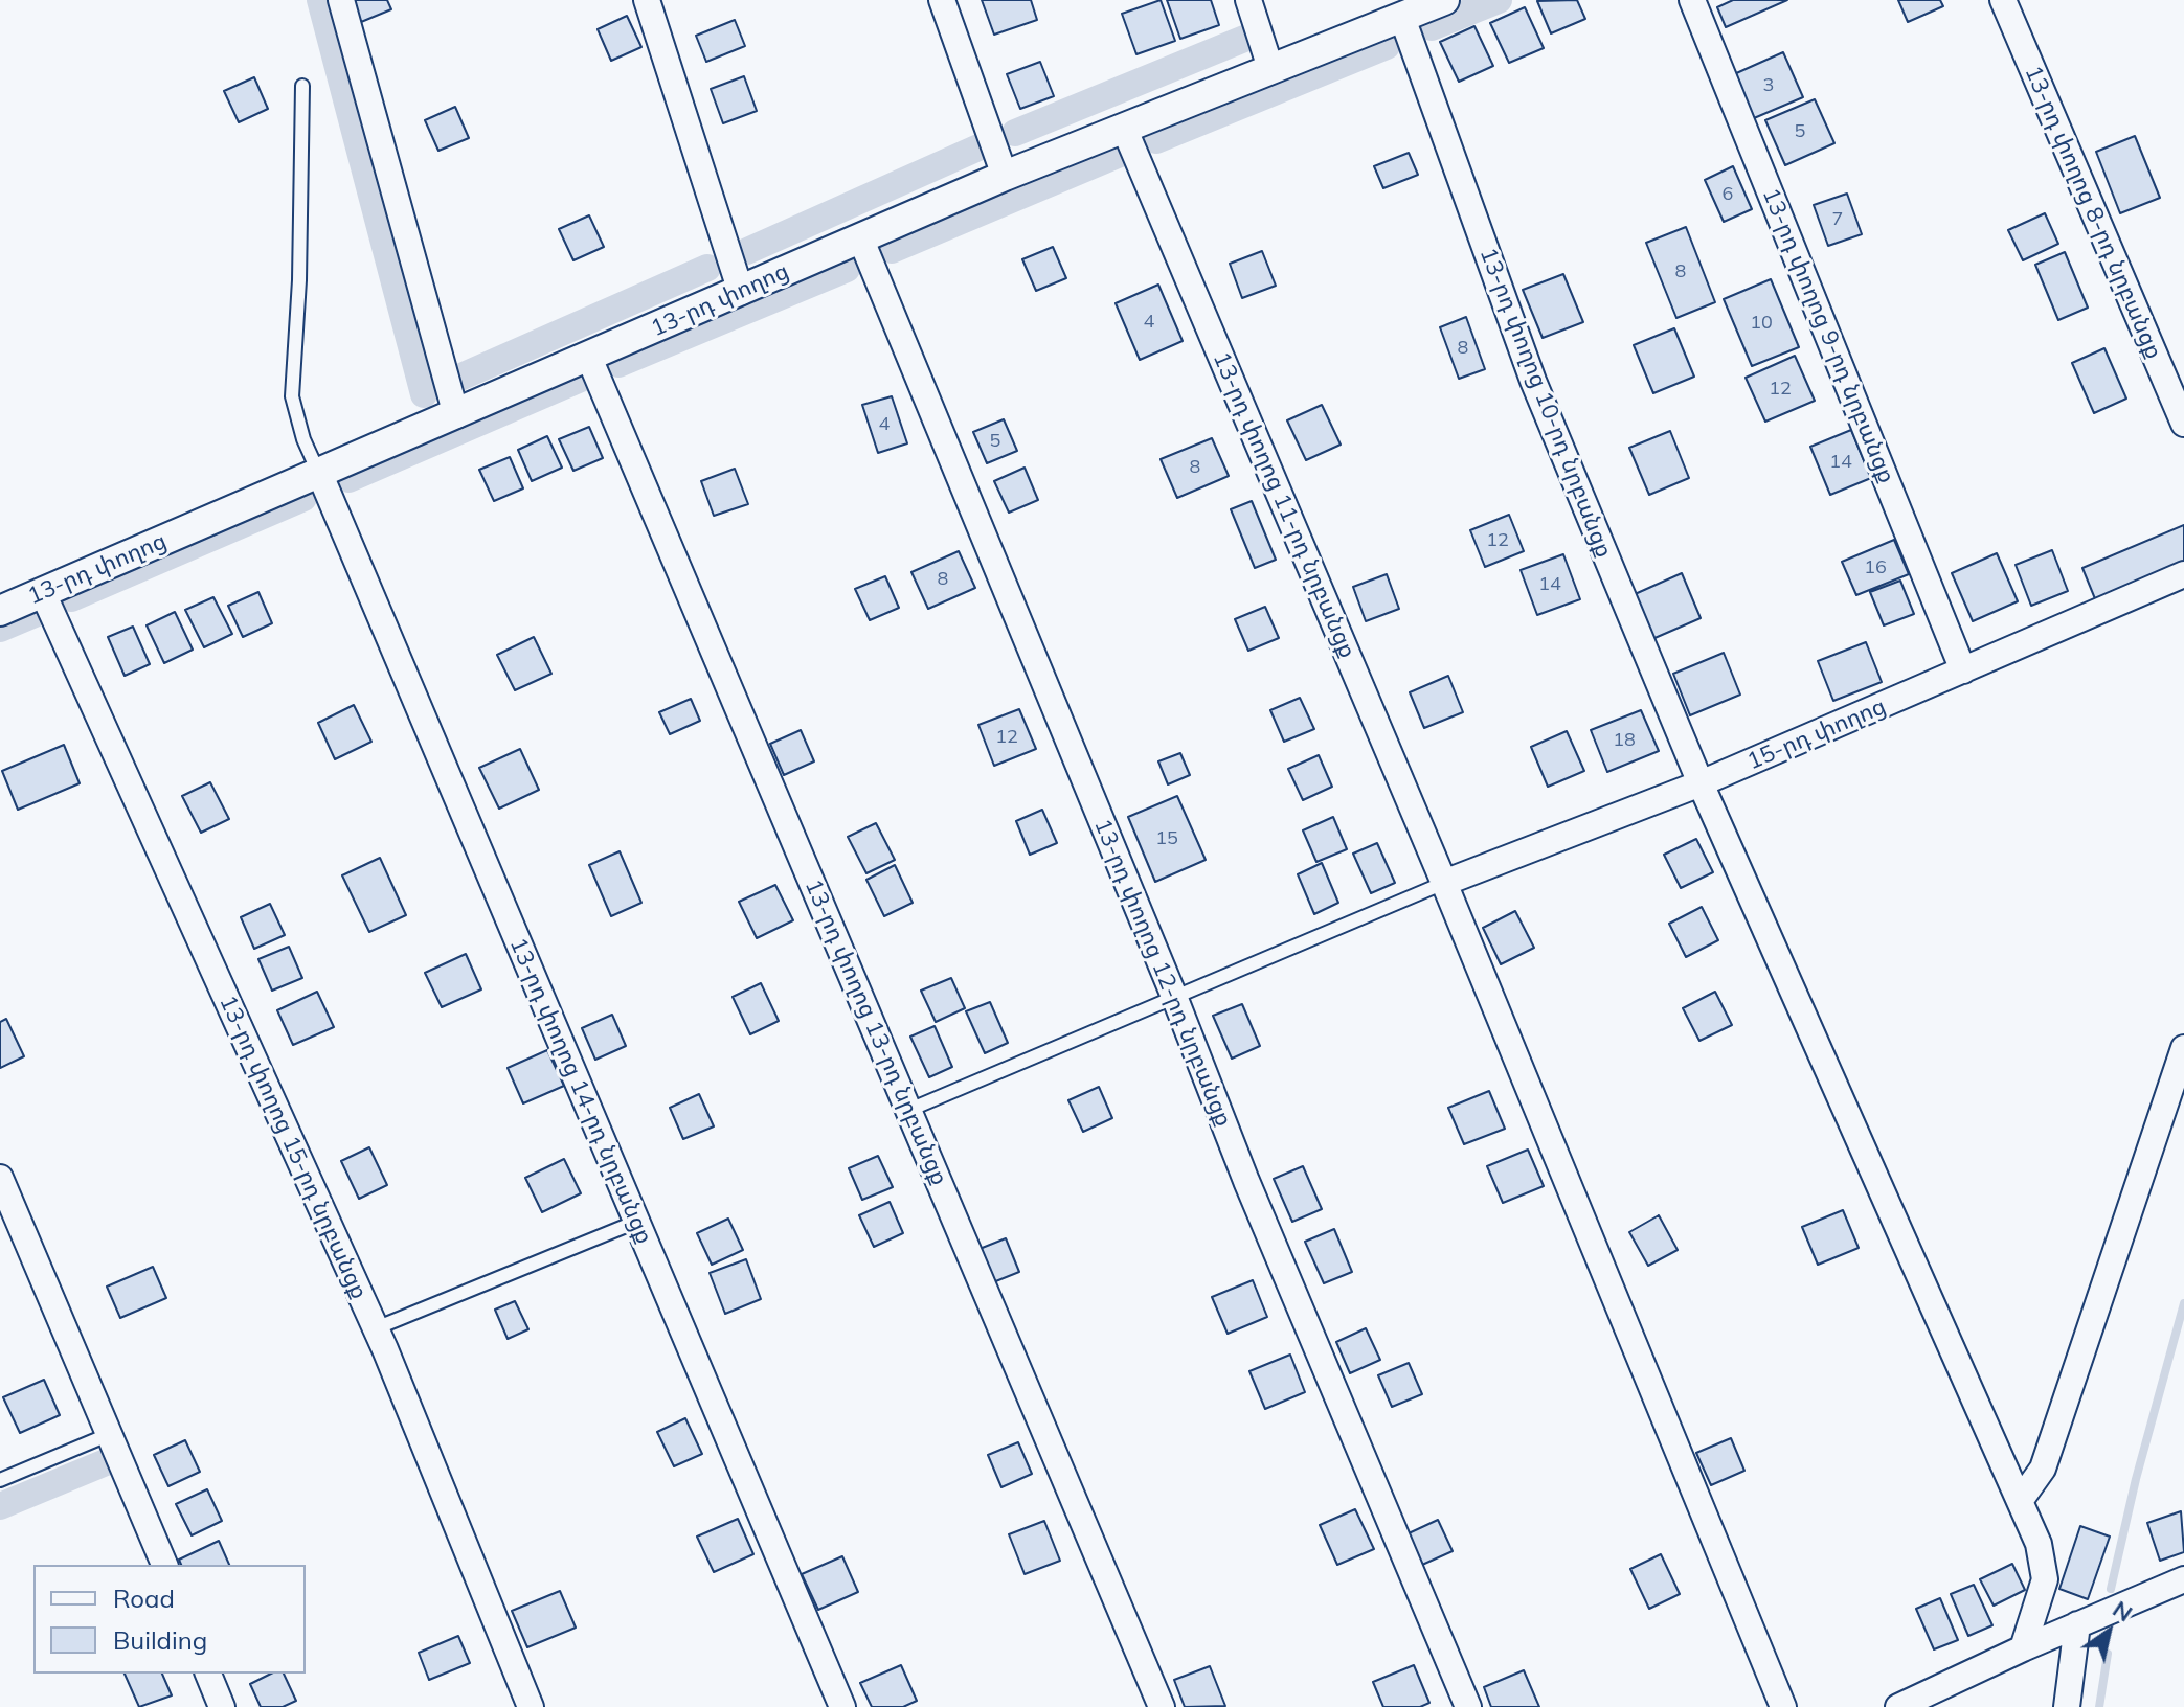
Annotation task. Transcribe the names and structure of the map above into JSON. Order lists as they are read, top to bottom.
{
  "streets": {
    "street": [
      "13-րդ փողոց 8-րդ նրբանցք",
      "13-րդ փողոց",
      "13-րդ փողոց 9-րդ նրբանցք",
      "13-րդ փողոց 10-րդ նրբանցք",
      "13-րդ փողոց 11-րդ նրբանցք",
      "15-րդ փողոց",
      "13-րդ փողոց 12-րդ նրբանցք",
      "13-րդ փողոց 13-րդ նրբանցք",
      "13-րդ փողոց 14-րդ նրբանցք",
      "13-րդ փողոց 15-րդ նրբանցք"
    ]
  },
  "crossings": [
    ["13-րդ փողոց", "13-րդ փողոց 10-րդ նրբանցք"],
    ["13-րդ փողոց", "13-րդ փողոց 11-րդ նրբանցք"],
    ["13-րդ փողոց", "13-րդ փողոց 12-րդ նրբանցք"],
    ["13-րդ փողոց", "13-րդ փողոց 13-րդ նրբանցք"],
    ["13-րդ փողոց", "13-րդ փողոց 14-րդ նրբանցք"],
    ["13-րդ փողոց", "13-րդ փողոց 15-րդ նրբանցք"],
    ["13-րդ փողոց 9-րդ նրբանցք", "15-րդ փողոց"],
    ["13-րդ փողոց 10-րդ նրբանցք", "15-րդ փողոց"],
    ["13-րդ փողոց 11-րդ նրբանցք", "15-րդ փողոց"]
  ],
  "house_numbers": [
    "3",
    "5",
    "6",
    "7",
    "8",
    "4",
    "10",
    "8",
    "12",
    "4",
    "5",
    "14",
    "8",
    "12",
    "16",
    "8",
    "14",
    "12",
    "18",
    "15"
  ],
  "legend": ["Road", "Building"],
  "north": "top right"
}
